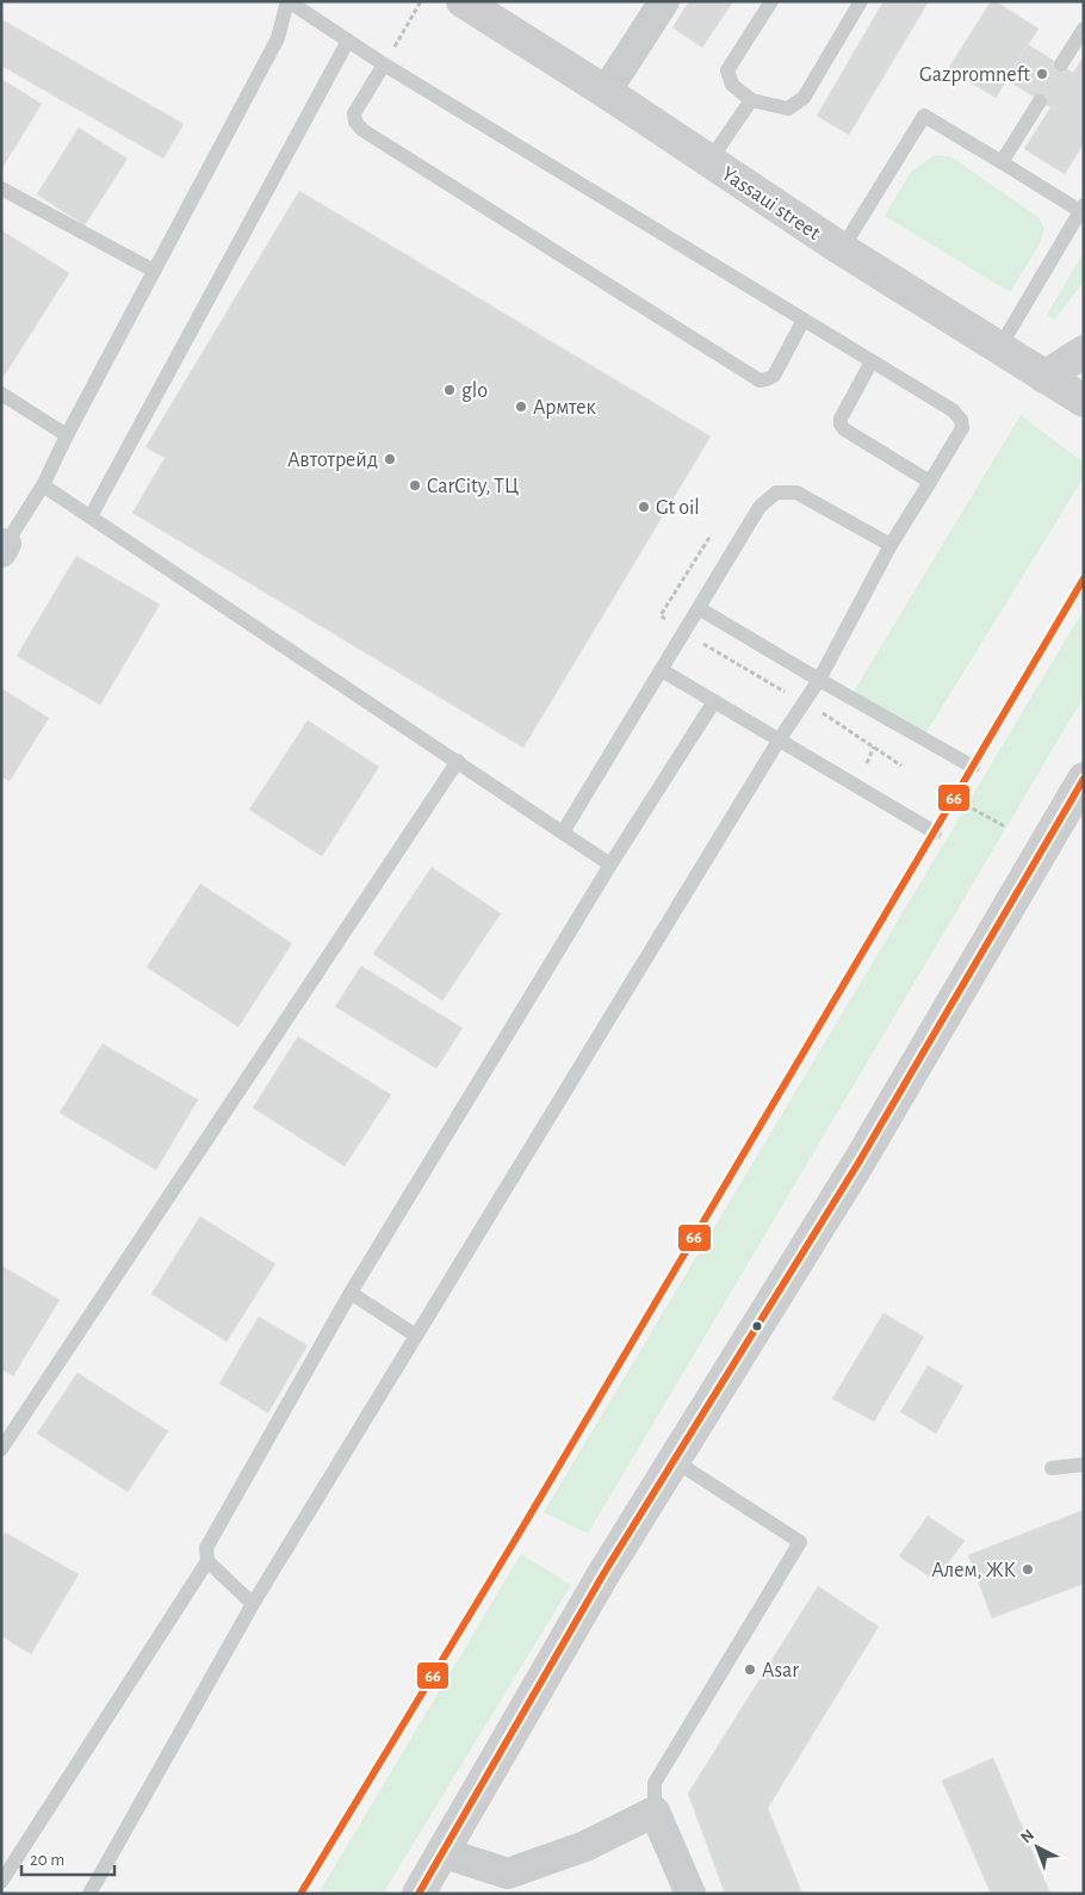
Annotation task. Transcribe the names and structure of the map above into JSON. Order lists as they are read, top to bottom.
{
  "streets": {
    "street": ["Yassaui street"]
  },
  "places": [
    "Gazpromneft",
    "glo",
    "Армтек",
    "Автотрейд",
    "CarCity, ТЦ",
    "Gt oil",
    "Алем, ЖК",
    "Asar"
  ],
  "lines": ["transit line 66"],
  "scale_bar": "20 m",
  "north": "top left"
}
